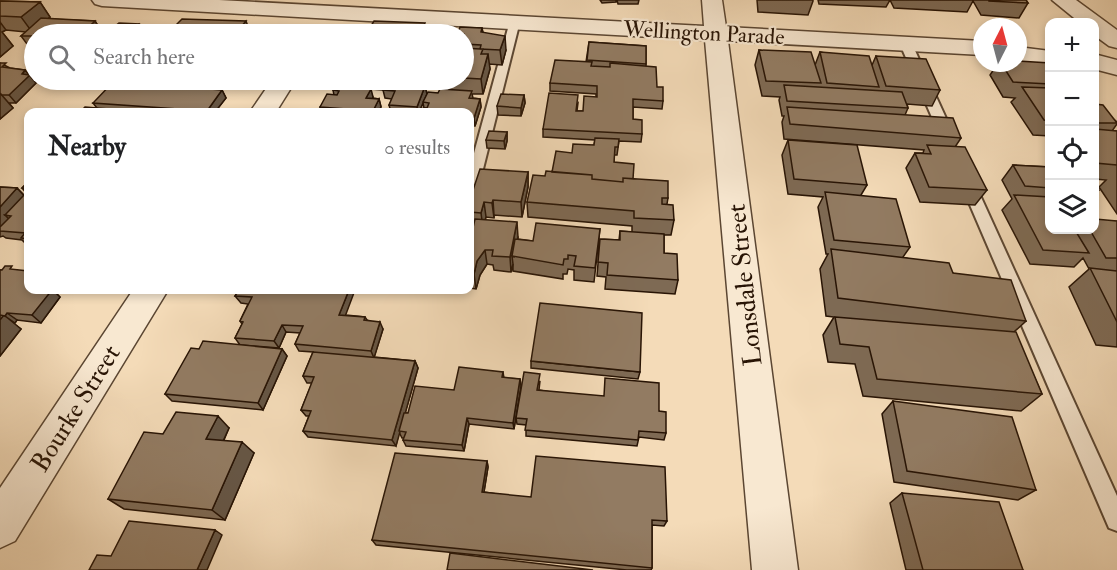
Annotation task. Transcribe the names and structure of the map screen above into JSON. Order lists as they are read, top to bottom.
{
  "streets": {
    "street": ["Wellington Parade", "Lonsdale Street", "Bourke Street"]
  },
  "crossings": [
    ["Wellington Parade", "Lonsdale Street"]
  ],
  "north": "top",
  "page": {
    "map_buttons": ["+", "−"],
    "search": "Search here",
    "heading": ["Nearby", "0 results"]
  }
}
